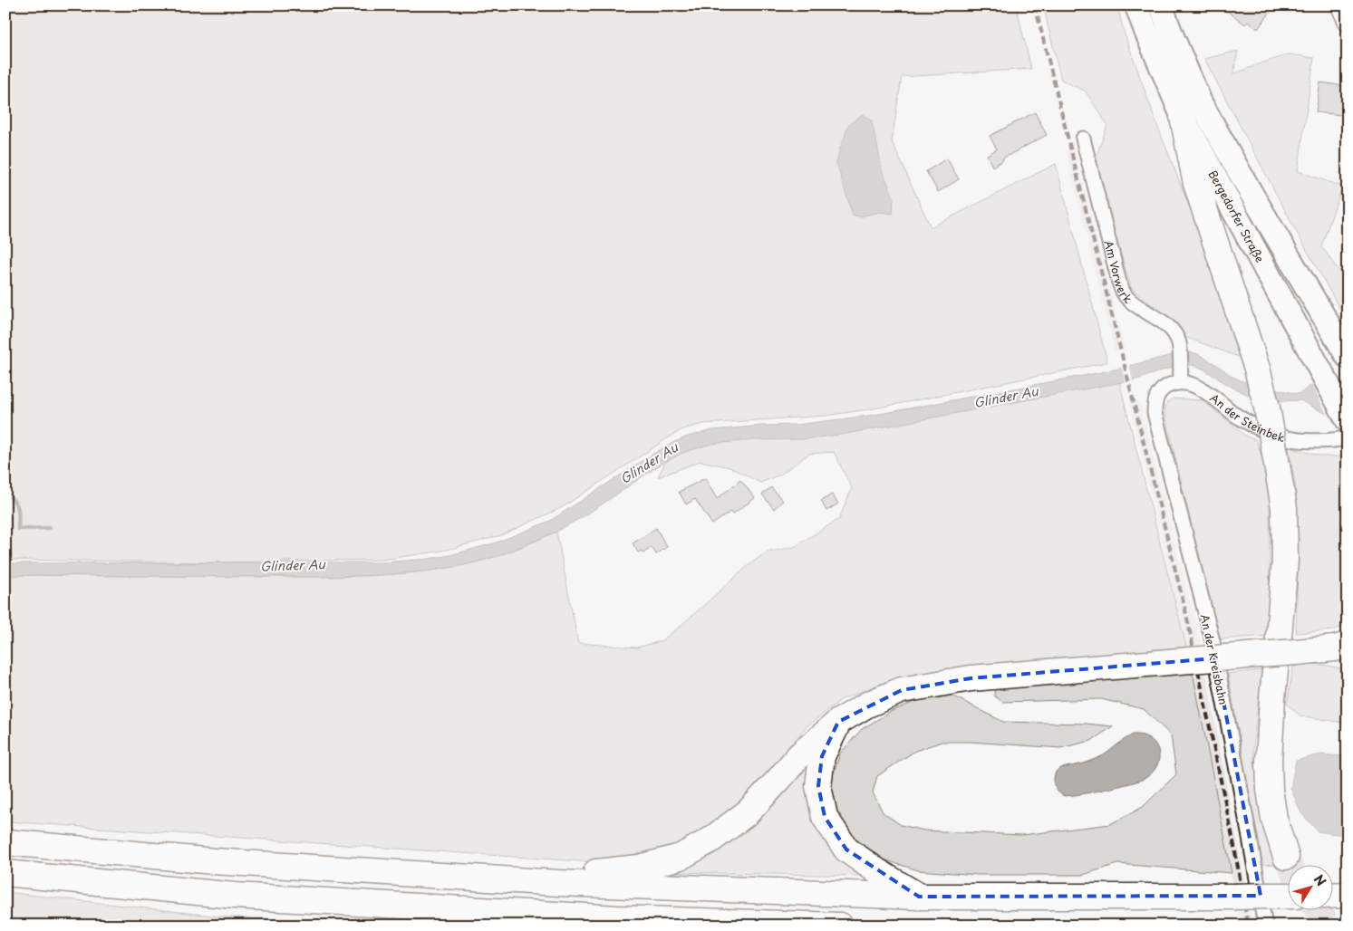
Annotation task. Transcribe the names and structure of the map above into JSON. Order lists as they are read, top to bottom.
{
  "streets": {
    "highway": ["Bergedorfer Straße"],
    "street": ["Am Vorwerk", "An der Steinbek", "An der Kreisbahn"]
  },
  "crossings": [
    ["Am Vorwerk", "An der Steinbek"],
    ["Am Vorwerk", "An der Kreisbahn"],
    ["An der Steinbek", "An der Kreisbahn"]
  ],
  "water": ["Glinder Au"],
  "north": "top right"
}
